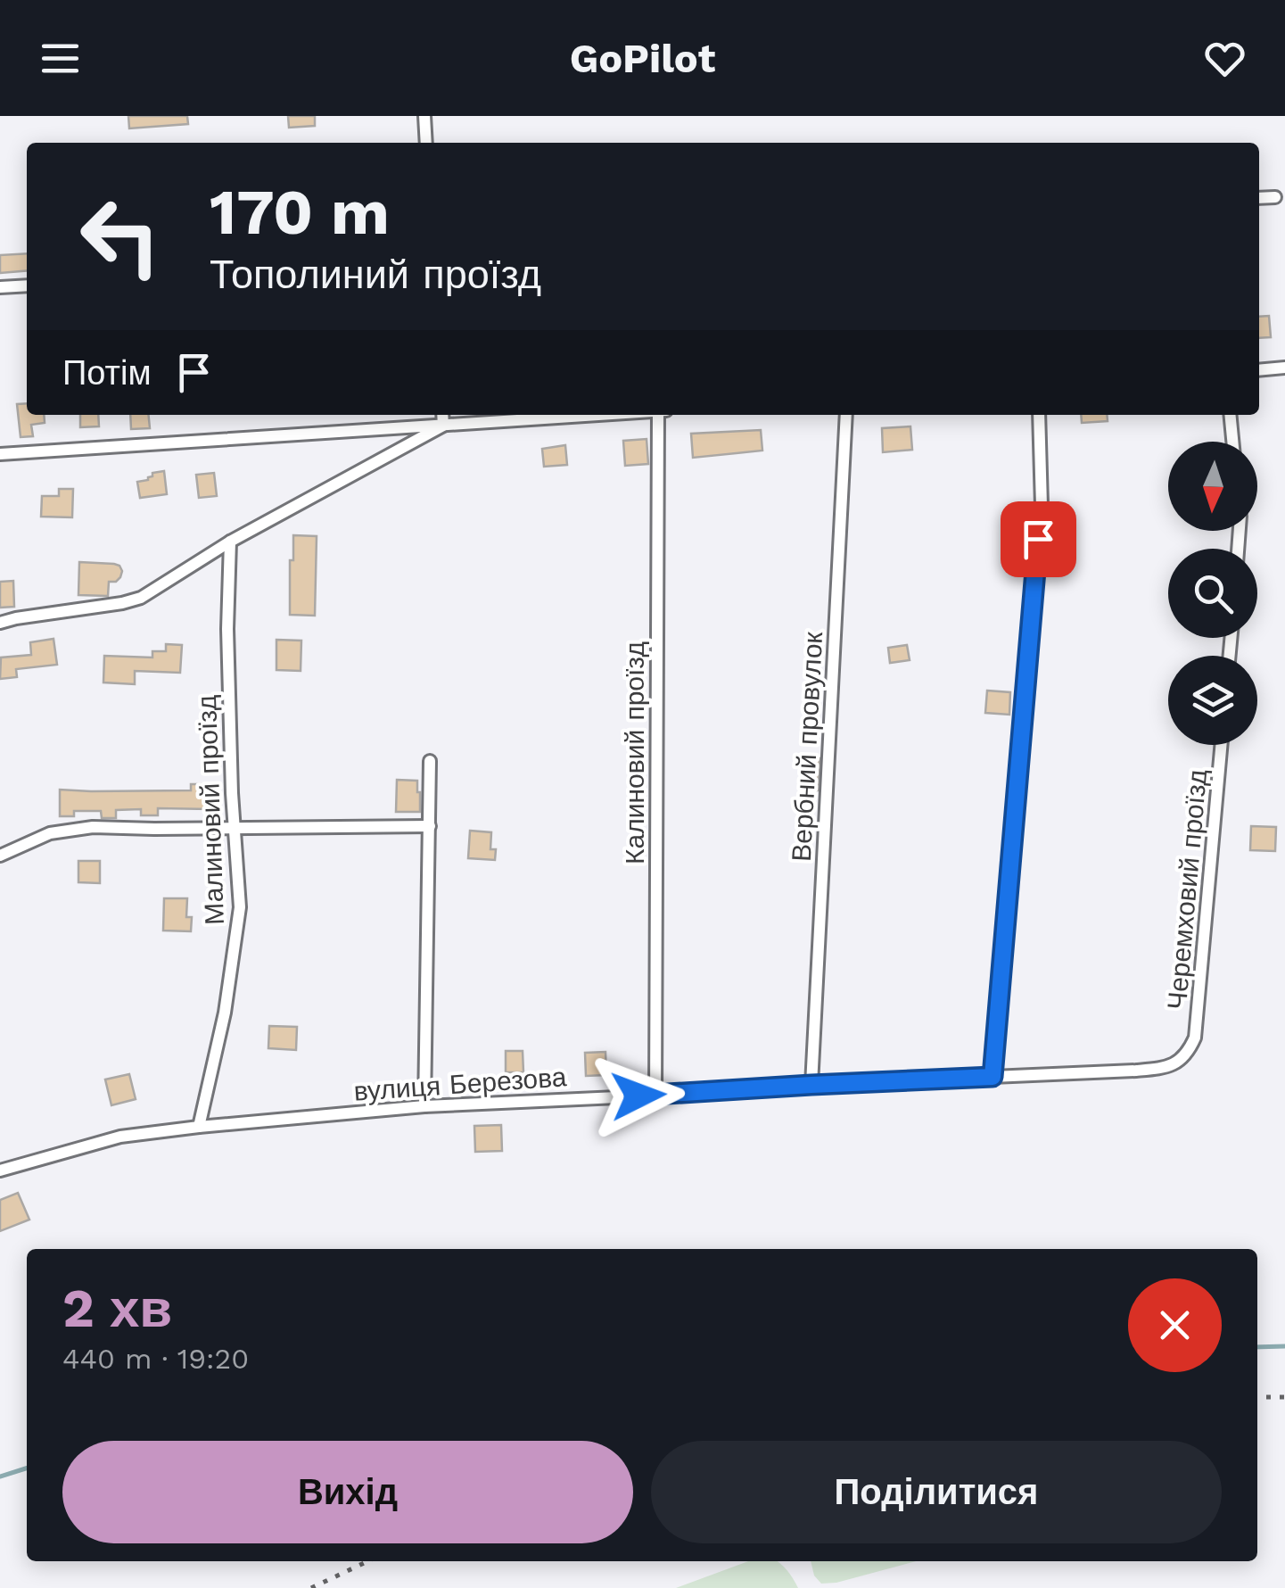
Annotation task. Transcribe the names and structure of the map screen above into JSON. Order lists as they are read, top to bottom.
{
  "streets": {
    "street": [
      "Вербний провулок",
      "Калиновий проїзд",
      "Малиновий проїзд",
      "Черемховий проїзд",
      "вулиця Березова"
    ]
  },
  "crossings": [
    ["Вербний провулок", "вулиця Березова"],
    ["Калиновий проїзд", "вулиця Березова"],
    ["Малиновий проїзд", "вулиця Березова"],
    ["Черемховий проїзд", "вулиця Березова"]
  ],
  "north": "bottom",
  "page": {
    "header": "GoPilot",
    "turn": ["170 m", "Тополиний проїзд"],
    "then": "Потім",
    "heading": ["2 хв", "440 m · 19:20"],
    "buttons": ["Вихід", "Поділитися"]
  }
}
